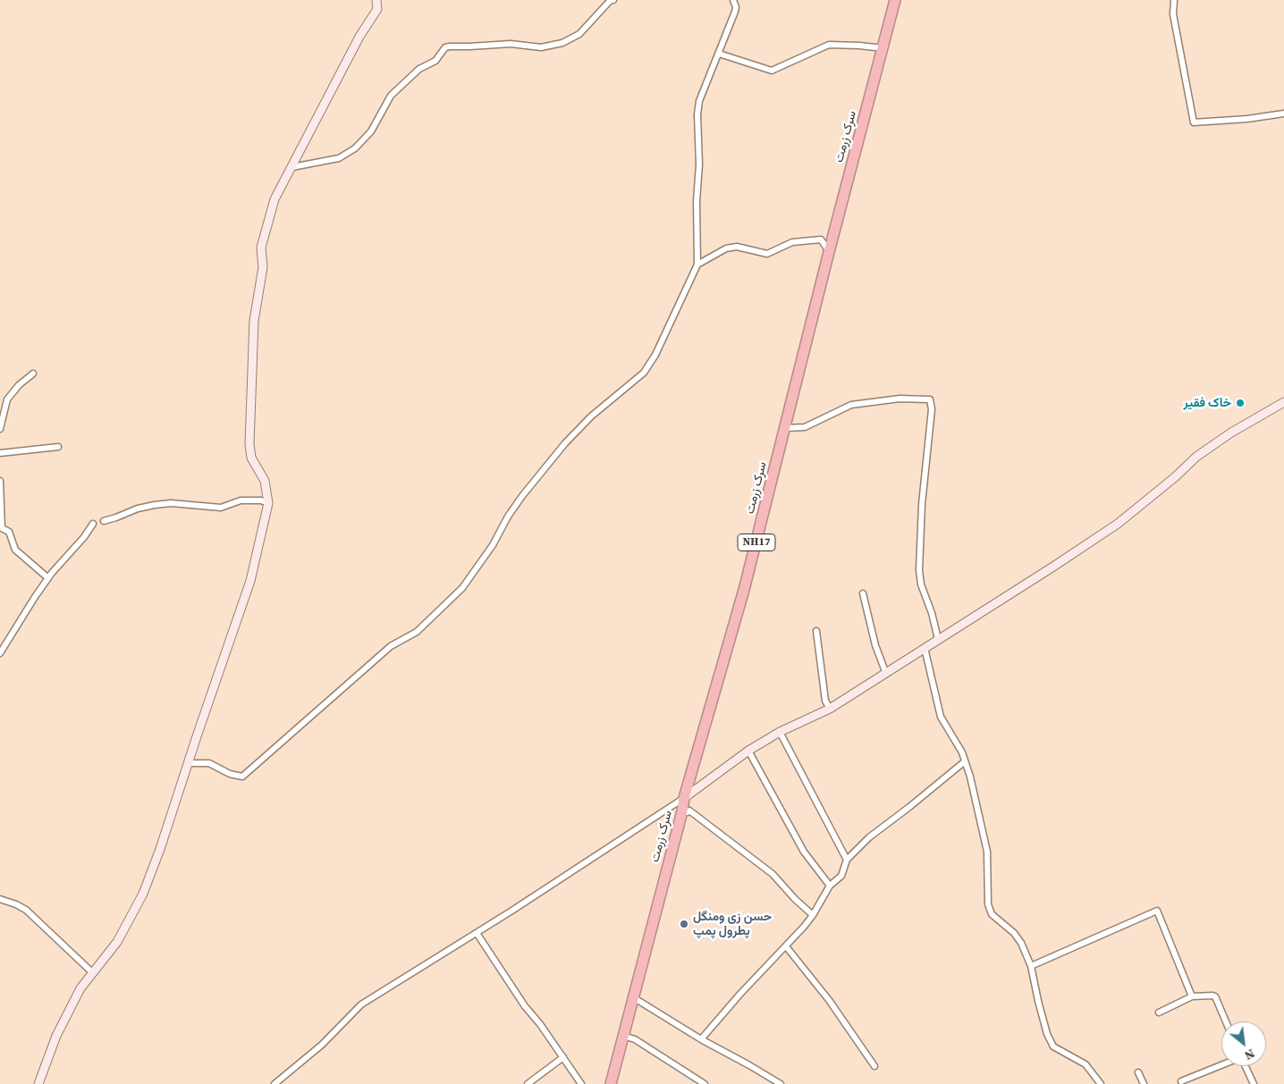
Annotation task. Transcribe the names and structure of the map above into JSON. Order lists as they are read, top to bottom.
{
  "streets": {
    "highway": ["سرک زرمت", "NH17"]
  },
  "places": ["خاک فقیر", "حسن زی ومنگل پطرول پمپ"],
  "north": "bottom right"
}
